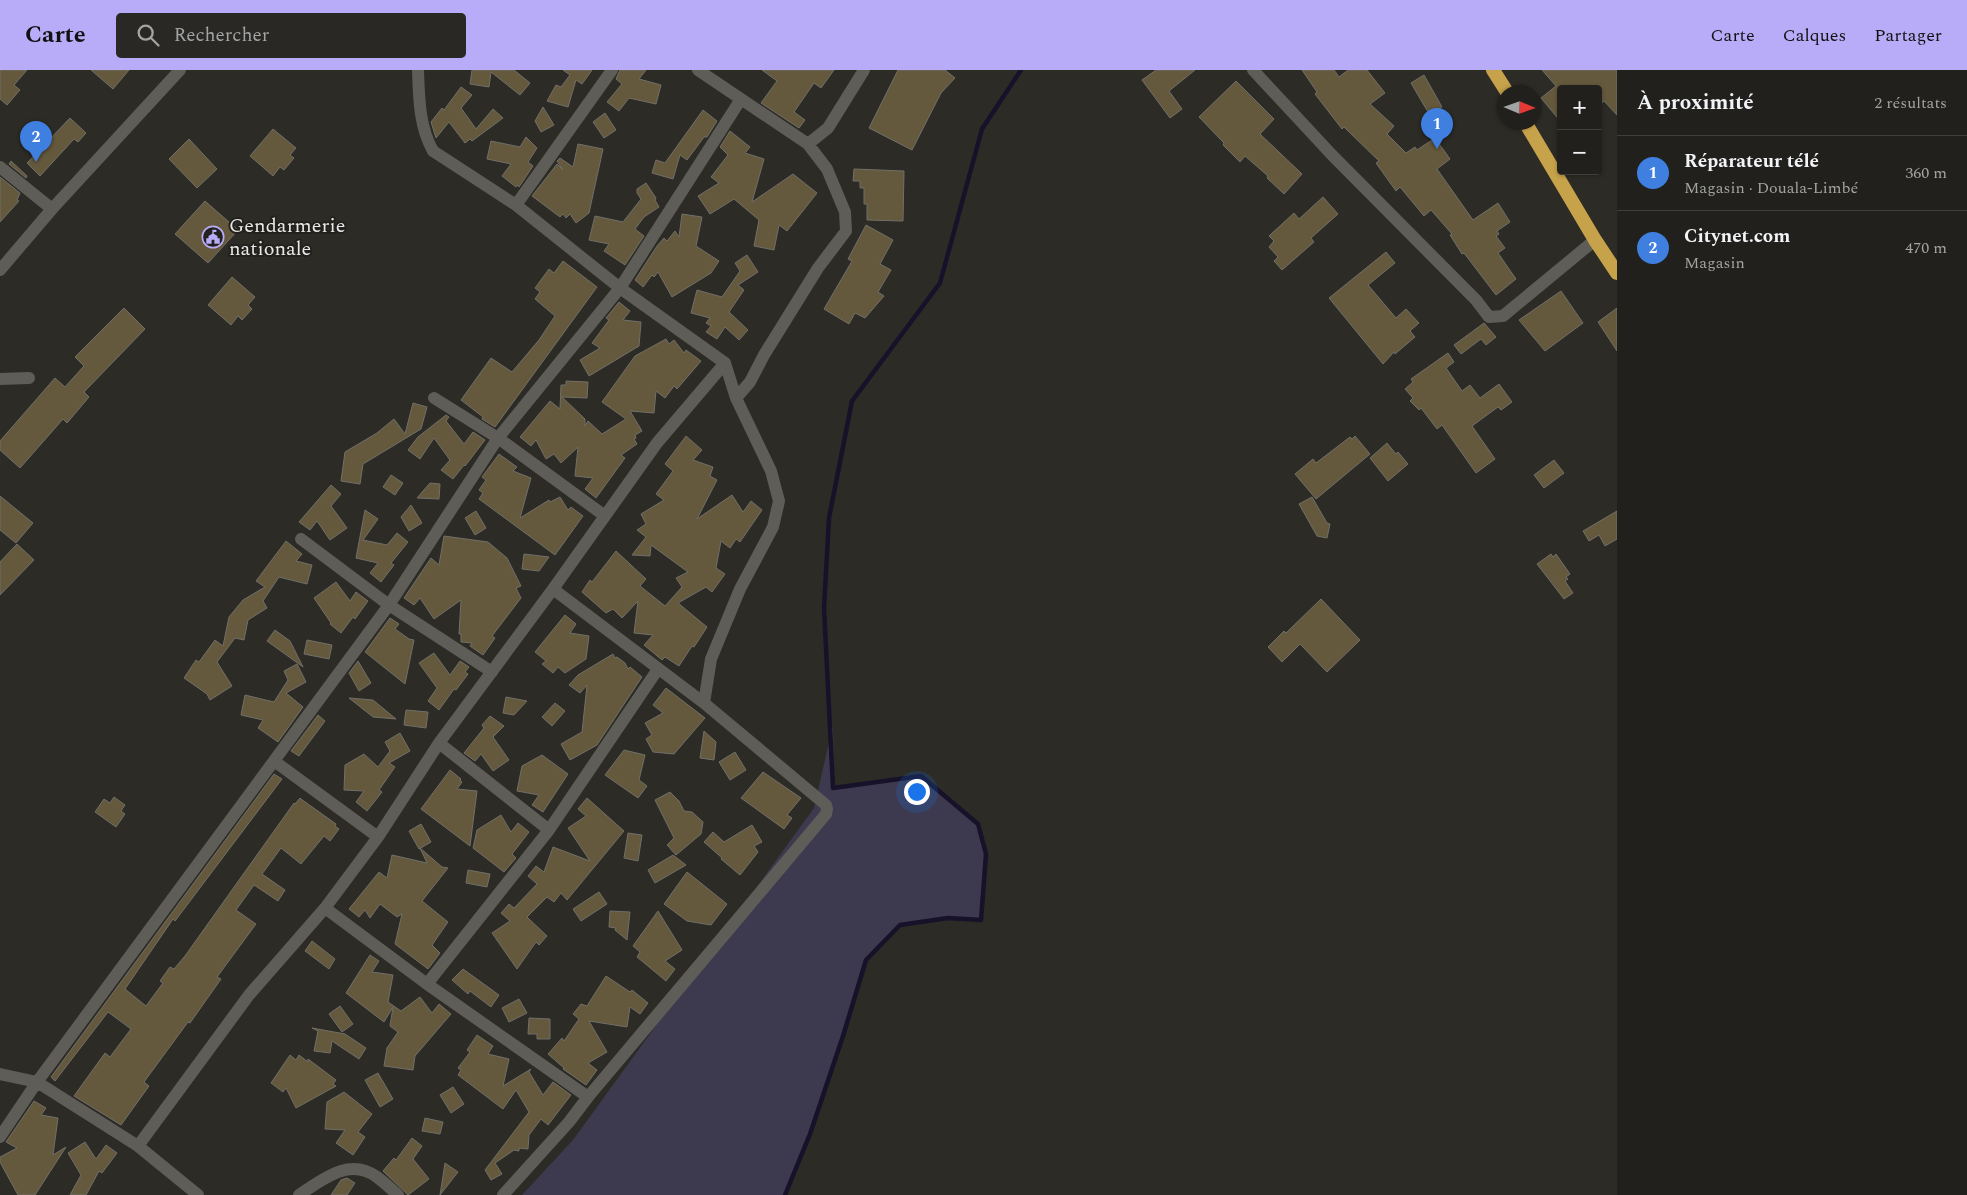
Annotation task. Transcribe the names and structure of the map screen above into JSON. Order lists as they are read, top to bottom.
{
  "places": {
    "public building": ["Gendarmerie nationale"]
  },
  "north": "right",
  "page": {
    "header": "Carte",
    "search": "Rechercher",
    "nav": ["Carte", "Calques", "Partager"],
    "heading": ["À proximité", "2 résultats"],
    "map_buttons": ["+", "−"],
    "pins": ["1", "2"],
    "list": [
      {
        "mark": "1",
        "name": "Réparateur télé",
        "note": "Magasin · Douala-Limbé",
        "value": "360 m"
      },
      {
        "mark": "2",
        "name": "Citynet.com",
        "note": "Magasin",
        "value": "470 m"
      }
    ]
  }
}
